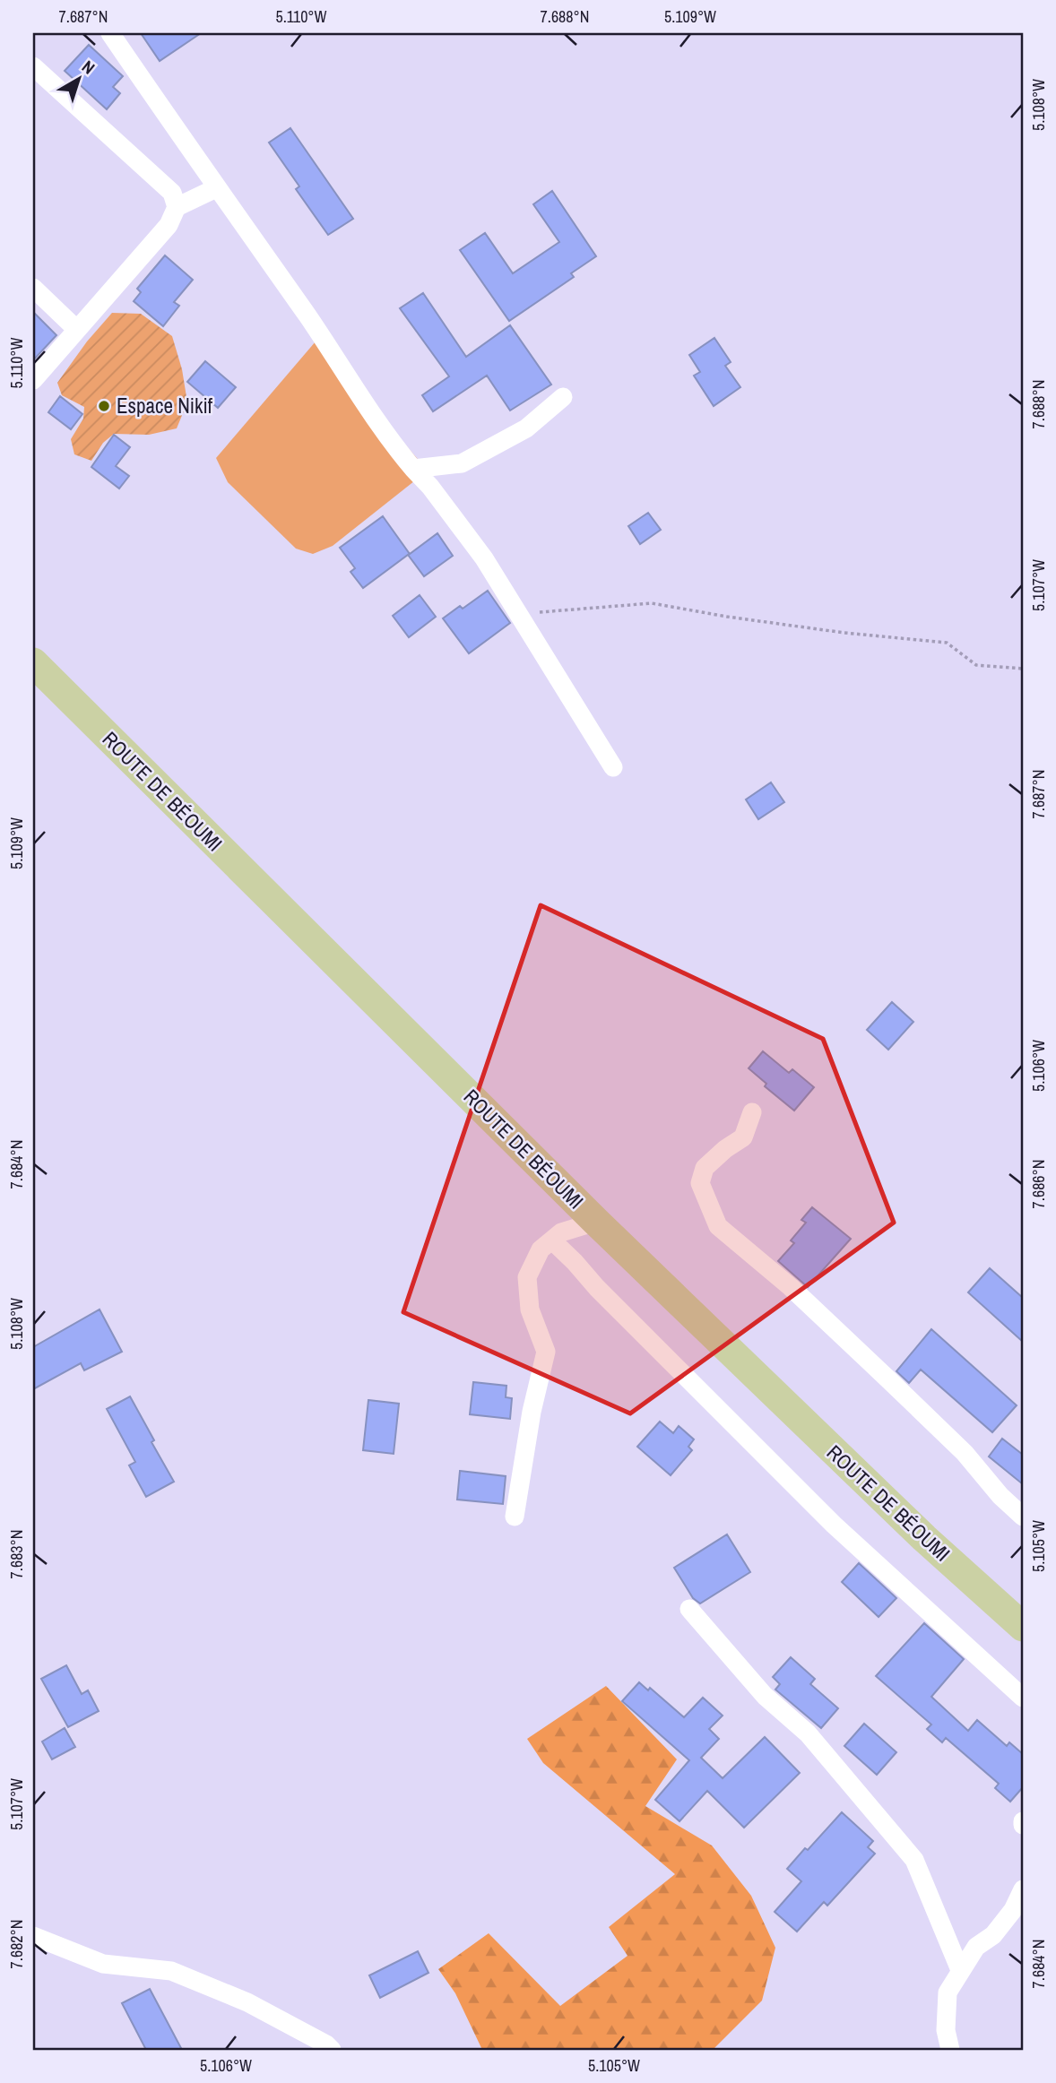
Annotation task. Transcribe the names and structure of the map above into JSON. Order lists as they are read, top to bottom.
{
  "streets": {
    "main road": ["ROUTE DE BÉOUMI"]
  },
  "places": ["Espace Nikif"],
  "north": "top right",
  "coordinates": [
    "7.687°N",
    "5.110°W",
    "7.688°N",
    "5.109°W",
    "5.108°W",
    "5.107°W",
    "5.106°W",
    "7.684°N",
    "7.686°N",
    "5.105°W",
    "7.683°N",
    "7.682°N"
  ]
}
